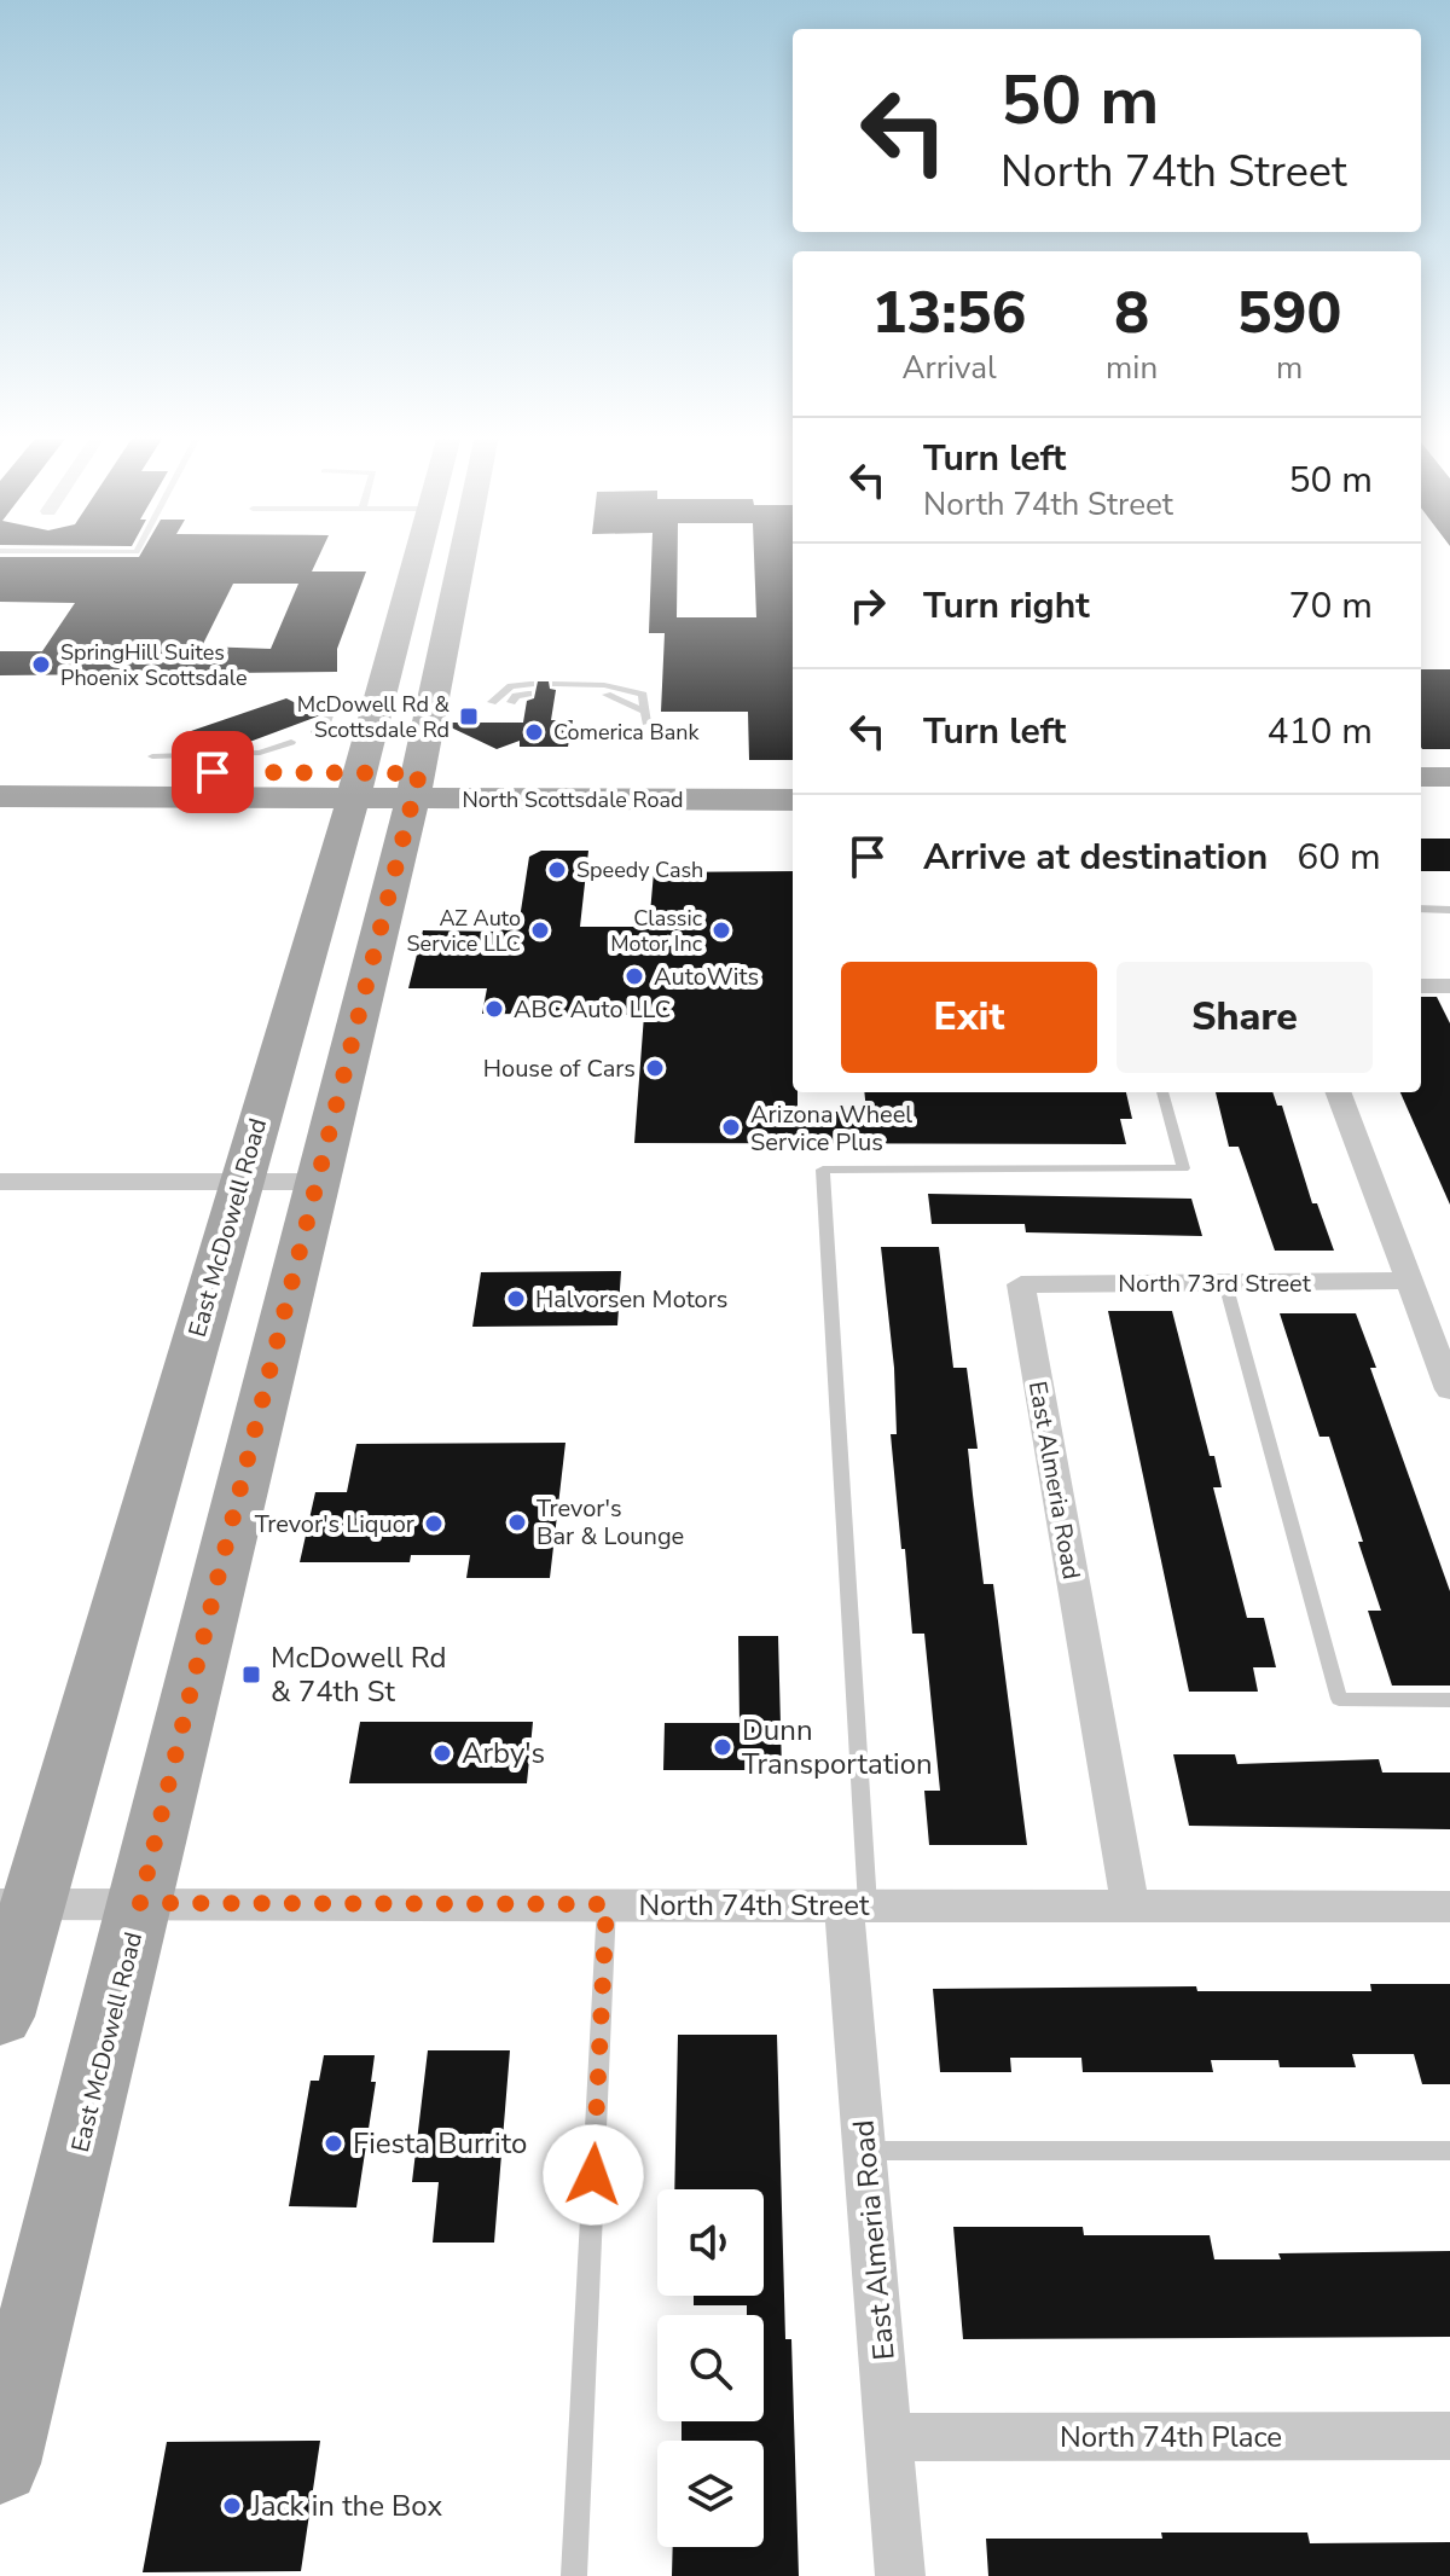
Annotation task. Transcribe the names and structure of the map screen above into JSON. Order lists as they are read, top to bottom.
{
  "streets": {
    "main road": ["North Scottsdale Road", "East McDowell Road"],
    "street": [
      "North 73rd Street",
      "East Almeria Road",
      "North 74th Street",
      "North 74th Place"
    ]
  },
  "crossings": [
    ["North Scottsdale Road", "East McDowell Road"],
    ["East McDowell Road", "North 74th Street"],
    ["North 73rd Street", "East Almeria Road"],
    ["East Almeria Road", "North 74th Street"],
    ["East Almeria Road", "North 74th Place"]
  ],
  "places": {
    "other": [
      "SpringHill Suites Phoenix Scottsdale",
      "Comerica Bank",
      "Speedy Cash",
      "AZ Auto Service LLC",
      "Classic Motor Inc",
      "AutoWits",
      "ABC Auto LLC",
      "House of Cars",
      "Arizona Wheel Service Plus",
      "Halvorsen Motors",
      "Trevor's Bar & Lounge",
      "Trevor's Liquor",
      "Dunn Transportation",
      "Arby's",
      "Fiesta Burrito",
      "Jack in the Box"
    ],
    "transit": ["McDowell Rd & Scottsdale Rd", "McDowell Rd & 74th St"]
  },
  "page": {
    "turn": ["50 m", "North 74th Street"],
    "eta": [
      "13:56",
      "Arrival",
      "8",
      "min",
      "590",
      "m"
    ],
    "list": [
      {
        "name": "Turn left",
        "note": "North 74th Street",
        "value": "50 m"
      },
      {
        "name": "Turn right",
        "value": "70 m"
      },
      {
        "name": "Turn left",
        "value": "410 m"
      },
      {
        "name": "Arrive at destination",
        "value": "60 m"
      }
    ],
    "buttons": ["Exit", "Share"]
  }
}
